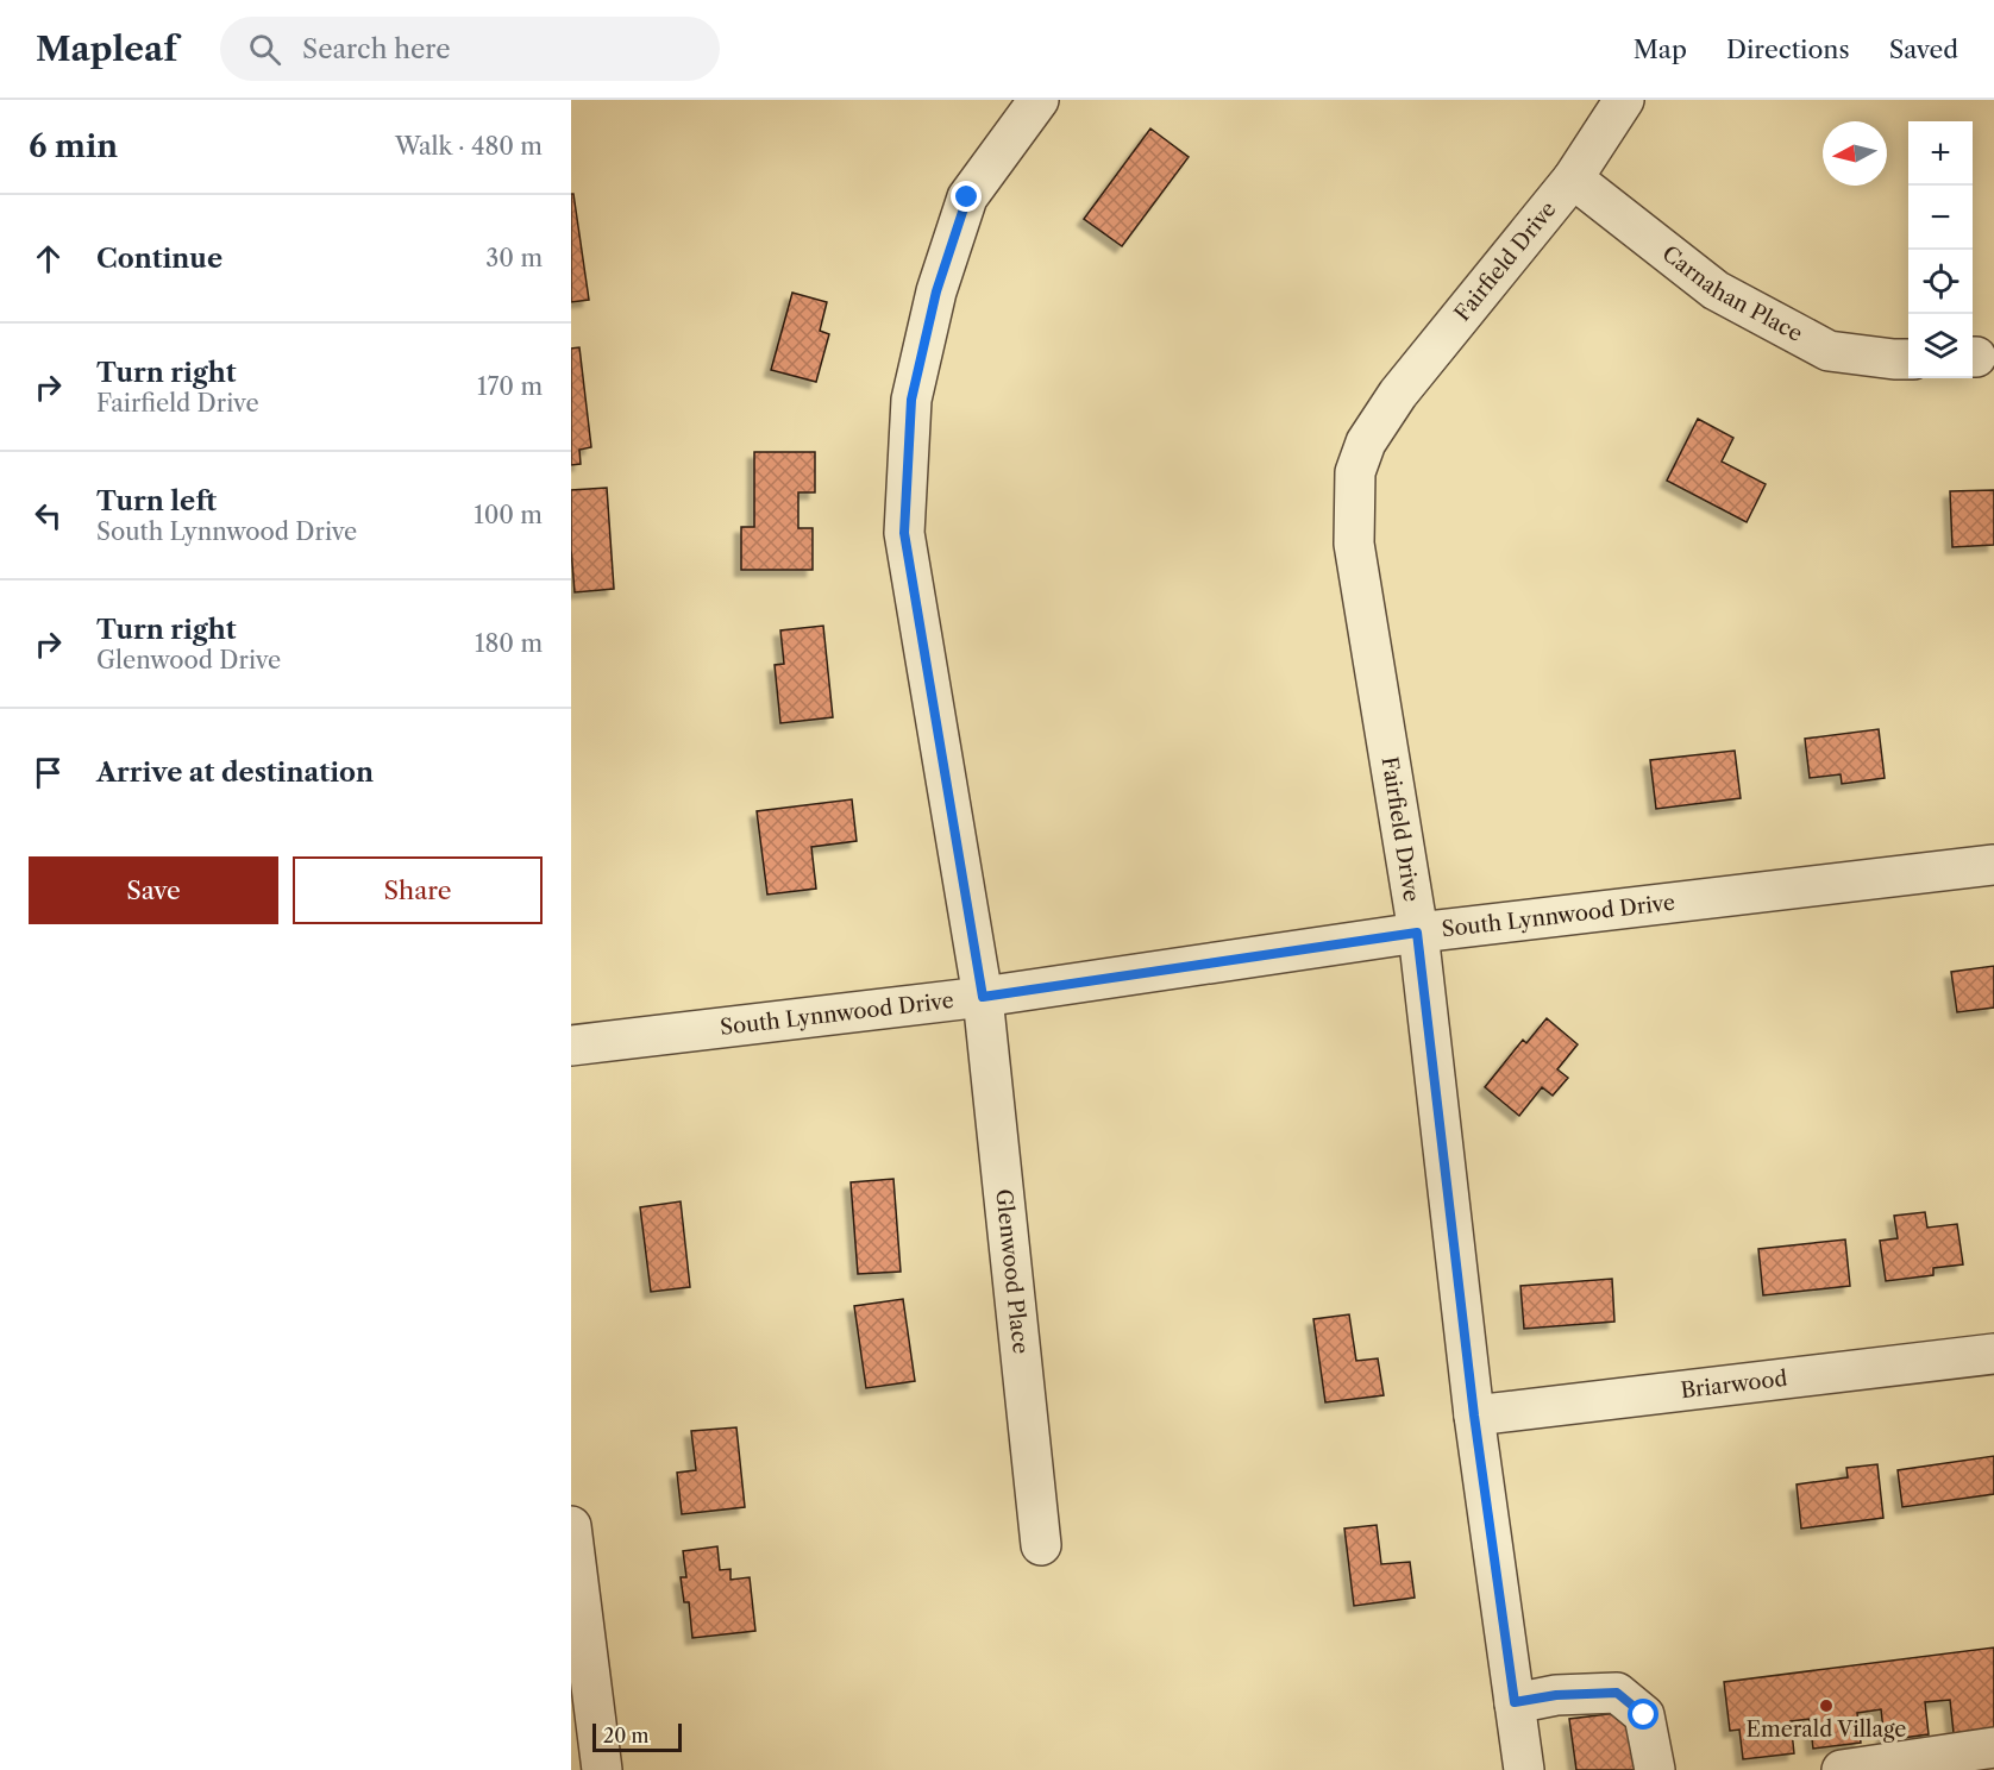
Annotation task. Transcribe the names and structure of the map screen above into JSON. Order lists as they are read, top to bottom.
{
  "streets": {
    "street": [
      "Fairfield Drive",
      "Carnahan Place",
      "South Lynnwood Drive",
      "Glenwood Place",
      "Briarwood"
    ]
  },
  "crossings": [
    ["Fairfield Drive", "Carnahan Place"],
    ["Fairfield Drive", "South Lynnwood Drive"],
    ["Fairfield Drive", "Briarwood"],
    ["South Lynnwood Drive", "Glenwood Place"]
  ],
  "places": ["Emerald Village"],
  "scale_bar": "20 m",
  "north": "left",
  "page": {
    "header": "Mapleaf",
    "search": "Search here",
    "nav": ["Map", "Directions", "Saved"],
    "heading": ["6 min", "Walk · 480 m"],
    "map_buttons": ["+", "−"],
    "list": [
      ["Continue", "30 m"],
      ["Turn right", "Fairfield Drive", "170 m"],
      ["Turn left", "South Lynnwood Drive", "100 m"],
      ["Turn right", "Glenwood Drive", "180 m"],
      "Arrive at destination"
    ],
    "buttons": ["Save", "Share"],
    "scale": "20 m"
  }
}
